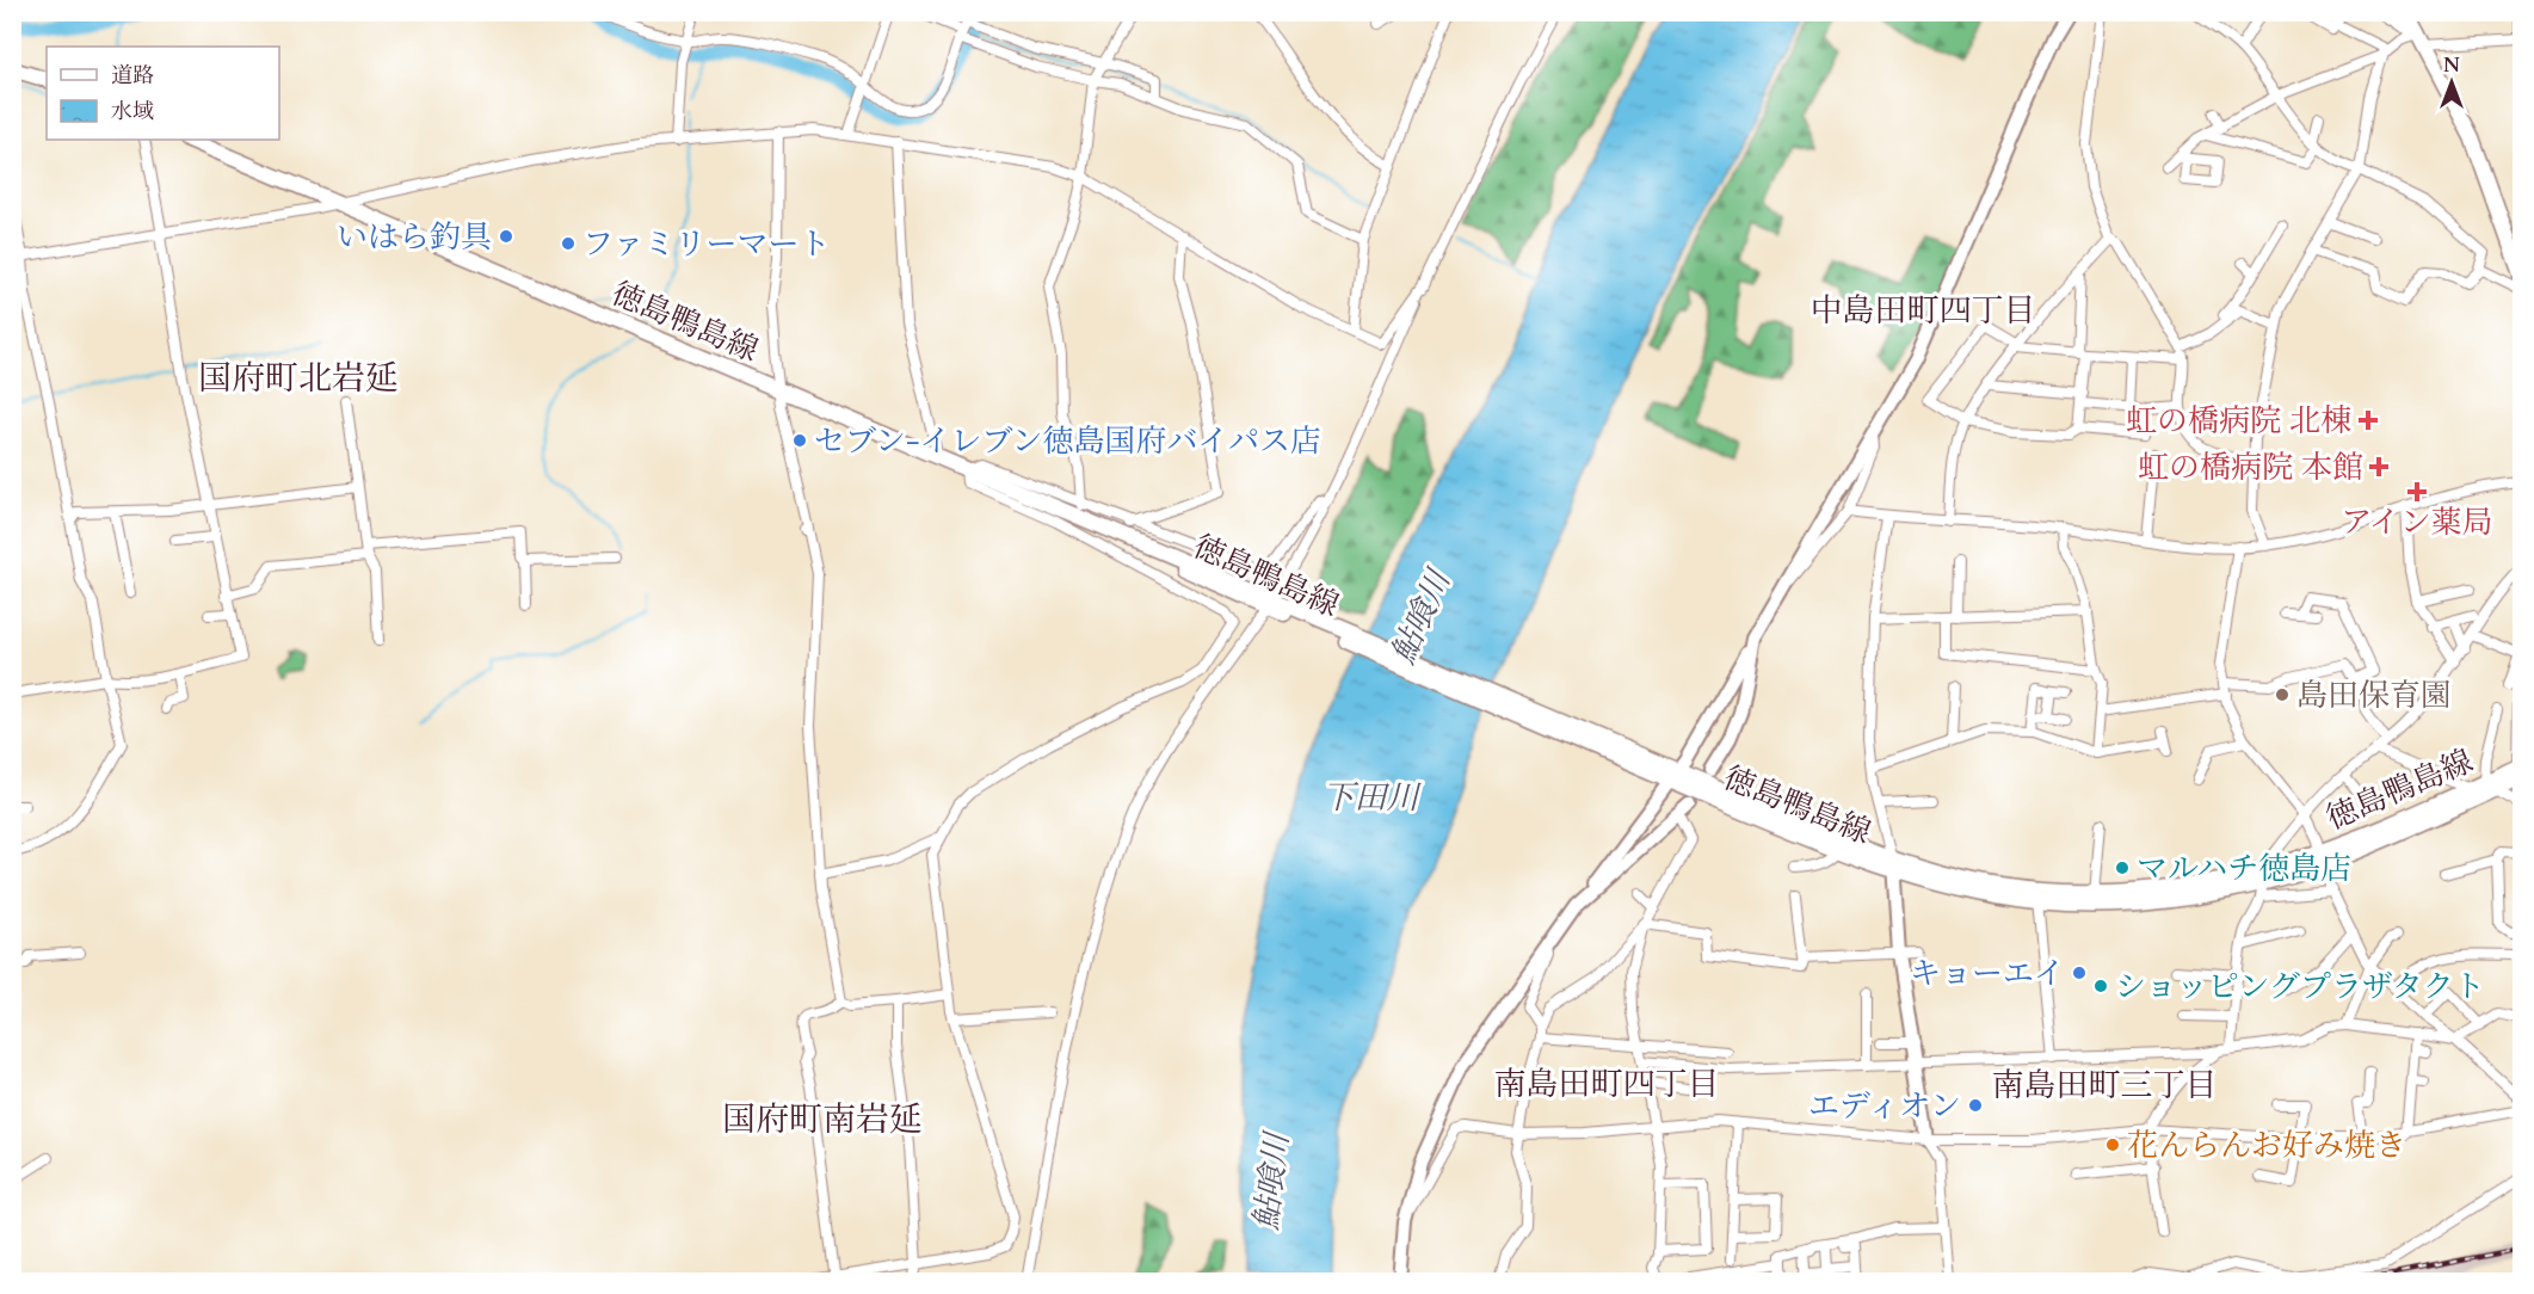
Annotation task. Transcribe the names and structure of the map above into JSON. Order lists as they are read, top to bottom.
{
  "streets": {
    "main road": ["徳島鴨島線"]
  },
  "districts": [
    "中島田町四丁目",
    "国府町北岩延",
    "南島田町四丁目",
    "南島田町三丁目",
    "国府町南岩延"
  ],
  "water": ["鮎喰川", "下田川"],
  "places": {
    "other": [
      "いはら釣具",
      "ファミリーマート",
      "セブン-イレブン徳島国府バイパス店",
      "島田保育園",
      "マルハチ徳島店",
      "キョーエイ",
      "ショッピングプラザタクト",
      "エディオン",
      "花んらんお好み焼き"
    ],
    "health": ["虹の橋病院 北棟", "虹の橋病院 本館", "アイン薬局"]
  },
  "legend": ["道路", "水域"],
  "north": "top"
}
